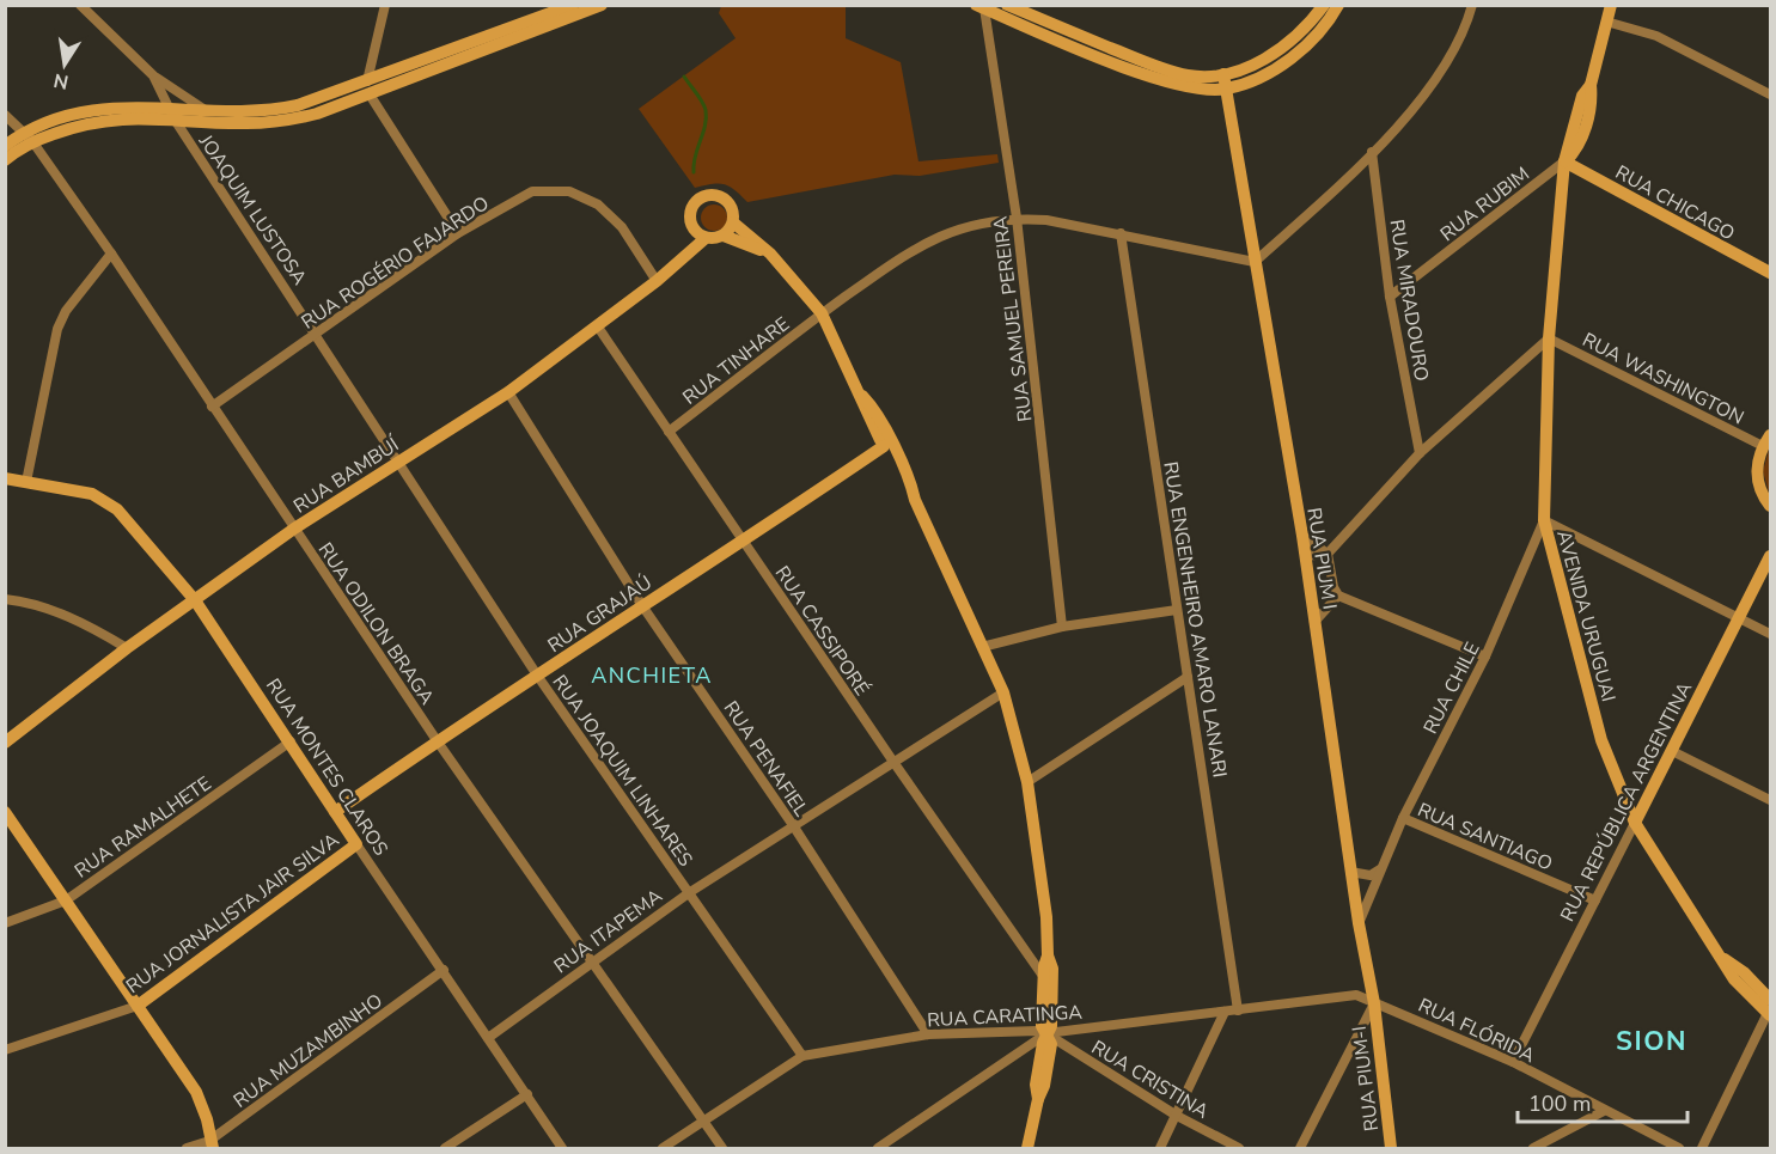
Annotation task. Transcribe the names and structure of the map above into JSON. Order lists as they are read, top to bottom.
{
  "streets": {
    "street": [
      "RUA CHICAGO",
      "RUA RUBIM",
      "JOAQUIM LUSTOSA",
      "RUA ROGÉRIO FAJARDO",
      "RUA MIRADOURO",
      "RUA SAMUEL PEREIRA",
      "RUA TINHARE",
      "RUA WASHINGTON",
      "RUA BAMBUÍ",
      "RUA PIUM I",
      "RUA GRAJAÚ",
      "AVENIDA URUGUAI",
      "RUA ENGENHEIRO AMARO LANARI",
      "RUA ODILON BRAGA",
      "RUA CASSIPORÉ",
      "RUA CHILE",
      "RUA PENAFIEL",
      "RUA MONTES CLAROS",
      "RUA JOAQUIM LINHARES",
      "RUA REPÚBLICA ARGENTINA",
      "RUA RAMALHETE",
      "RUA SANTIAGO",
      "RUA JORNALISTA JAIR SILVA",
      "RUA ITAPEMA",
      "RUA CARATINGA",
      "RUA FLÓRIDA",
      "RUA MUZAMBINHO",
      "RUA CRISTINA",
      "RUA PIUM-I"
    ]
  },
  "crossings": [
    ["RUA CHICAGO", "RUA RUBIM"],
    ["RUA CHICAGO", "AVENIDA URUGUAI"],
    ["RUA RUBIM", "RUA MIRADOURO"],
    ["RUA RUBIM", "AVENIDA URUGUAI"],
    ["JOAQUIM LUSTOSA", "RUA ROGÉRIO FAJARDO"],
    ["JOAQUIM LUSTOSA", "RUA BAMBUÍ"],
    ["JOAQUIM LUSTOSA", "RUA JOAQUIM LINHARES"],
    ["RUA ROGÉRIO FAJARDO", "RUA BAMBUÍ"],
    ["RUA ROGÉRIO FAJARDO", "RUA ODILON BRAGA"],
    ["RUA SAMUEL PEREIRA", "RUA TINHARE"],
    ["RUA TINHARE", "RUA CASSIPORÉ"],
    ["RUA WASHINGTON", "AVENIDA URUGUAI"],
    ["RUA BAMBUÍ", "RUA ODILON BRAGA"],
    ["RUA BAMBUÍ", "RUA CASSIPORÉ"],
    ["RUA BAMBUÍ", "RUA PENAFIEL"],
    ["RUA BAMBUÍ", "RUA MONTES CLAROS"],
    ["RUA BAMBUÍ", "RUA JOAQUIM LINHARES"],
    ["RUA PIUM I", "RUA CHILE"],
    ["RUA PIUM I", "RUA CARATINGA"],
    ["RUA PIUM I", "RUA FLÓRIDA"],
    ["RUA PIUM I", "RUA PIUM-I"],
    ["RUA GRAJAÚ", "RUA ODILON BRAGA"],
    ["RUA GRAJAÚ", "RUA CASSIPORÉ"],
    ["RUA GRAJAÚ", "RUA PENAFIEL"],
    ["RUA GRAJAÚ", "RUA MONTES CLAROS"],
    ["RUA GRAJAÚ", "RUA JOAQUIM LINHARES"],
    ["AVENIDA URUGUAI", "RUA CHILE"],
    ["AVENIDA URUGUAI", "RUA REPÚBLICA ARGENTINA"],
    ["RUA ENGENHEIRO AMARO LANARI", "RUA CARATINGA"],
    ["RUA ODILON BRAGA", "RUA ITAPEMA"],
    ["RUA ODILON BRAGA", "RUA CARATINGA"],
    ["RUA CASSIPORÉ", "RUA ITAPEMA"],
    ["RUA CHILE", "RUA SANTIAGO"],
    ["RUA PENAFIEL", "RUA ITAPEMA"],
    ["RUA PENAFIEL", "RUA CARATINGA"],
    ["RUA MONTES CLAROS", "RUA RAMALHETE"],
    ["RUA MONTES CLAROS", "RUA JORNALISTA JAIR SILVA"],
    ["RUA MONTES CLAROS", "RUA ITAPEMA"],
    ["RUA MONTES CLAROS", "RUA MUZAMBINHO"],
    ["RUA JOAQUIM LINHARES", "RUA ITAPEMA"],
    ["RUA JOAQUIM LINHARES", "RUA CARATINGA"],
    ["RUA REPÚBLICA ARGENTINA", "RUA SANTIAGO"],
    ["RUA REPÚBLICA ARGENTINA", "RUA FLÓRIDA"],
    ["RUA CARATINGA", "RUA FLÓRIDA"],
    ["RUA CARATINGA", "RUA CRISTINA"],
    ["RUA CARATINGA", "RUA PIUM-I"],
    ["RUA FLÓRIDA", "RUA PIUM-I"]
  ],
  "districts": ["ANCHIETA", "SION"],
  "scale_bar": "100 m",
  "north": "bottom"
}
